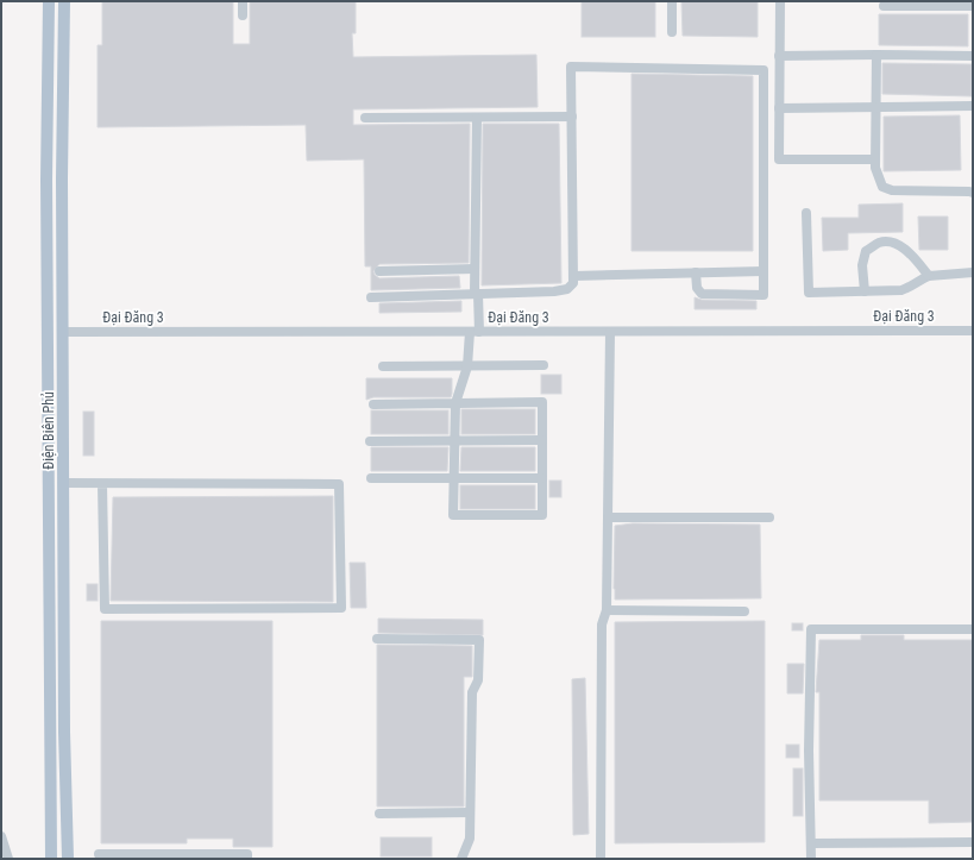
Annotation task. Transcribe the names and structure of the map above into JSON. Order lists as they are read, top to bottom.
{
  "streets": {
    "main road": ["Điện Biên Phủ"],
    "street": ["Đại Đăng 3"]
  },
  "crossings": [
    ["Đại Đăng 3", "Điện Biên Phủ"]
  ]
}
